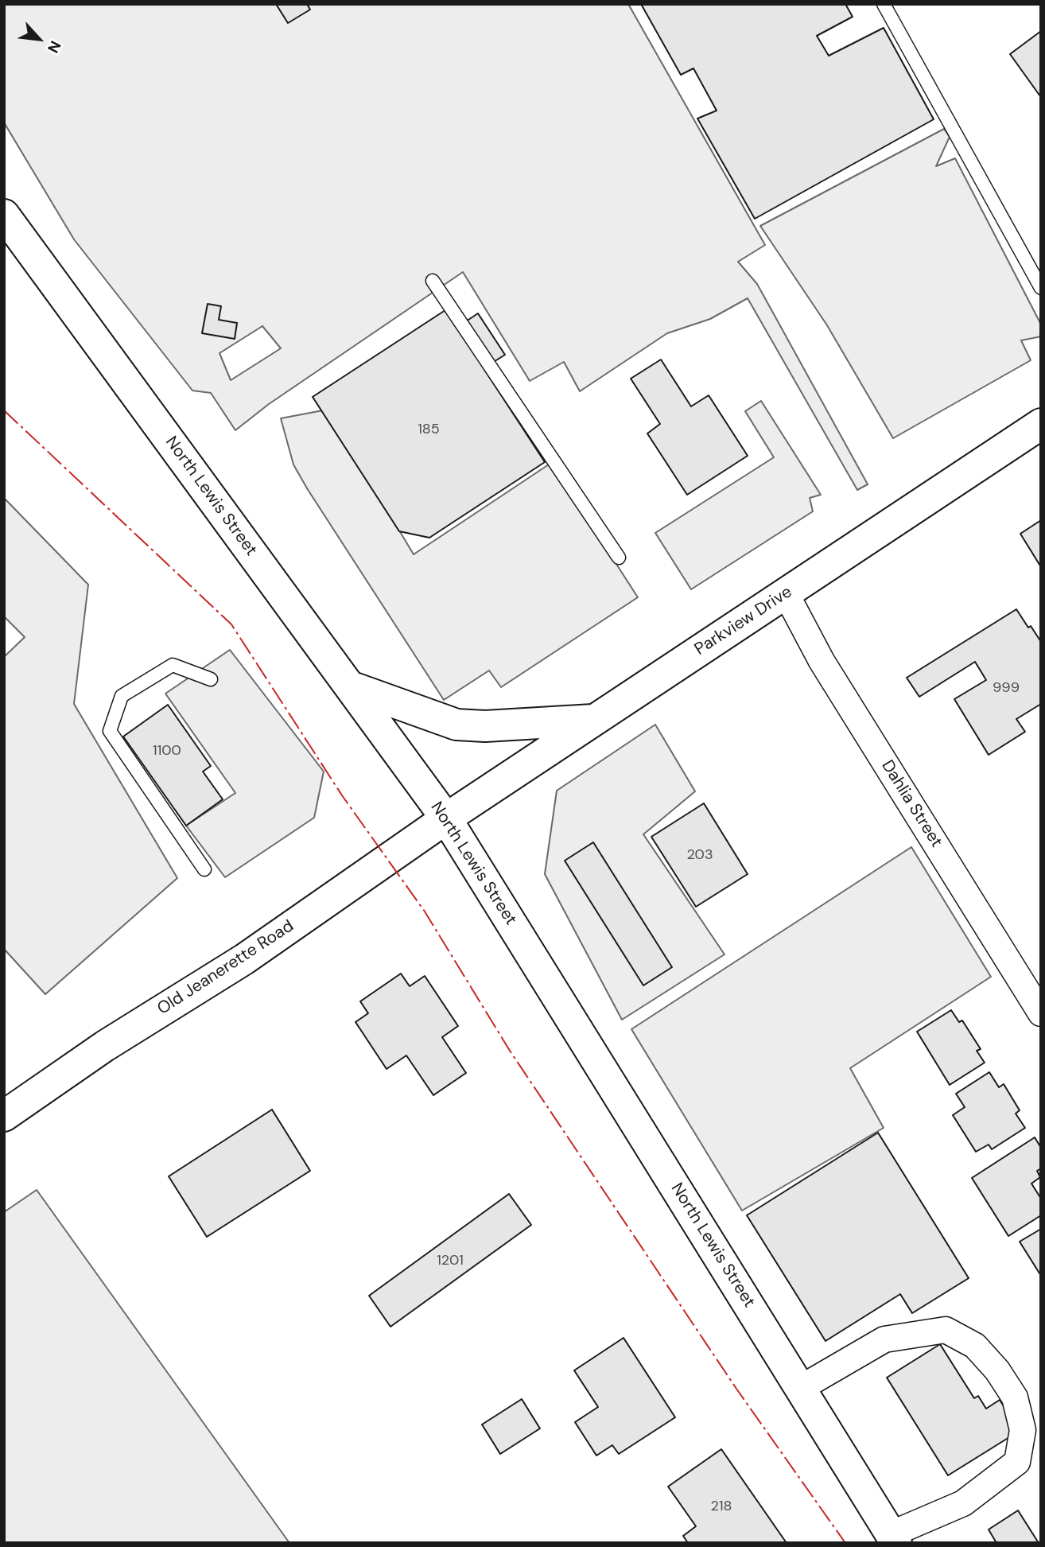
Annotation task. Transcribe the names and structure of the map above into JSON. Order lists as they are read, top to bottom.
{
  "streets": {
    "main road": ["North Lewis Street", "Parkview Drive", "Old Jeanerette Road"],
    "street": ["Dahlia Street"]
  },
  "crossings": [
    ["North Lewis Street", "Parkview Drive"],
    ["North Lewis Street", "Old Jeanerette Road"],
    ["Parkview Drive", "Dahlia Street"],
    ["Parkview Drive", "Old Jeanerette Road"]
  ],
  "house_numbers": [
    "185",
    "999",
    "1100",
    "203",
    "1201",
    "218"
  ],
  "north": "bottom right"
}
